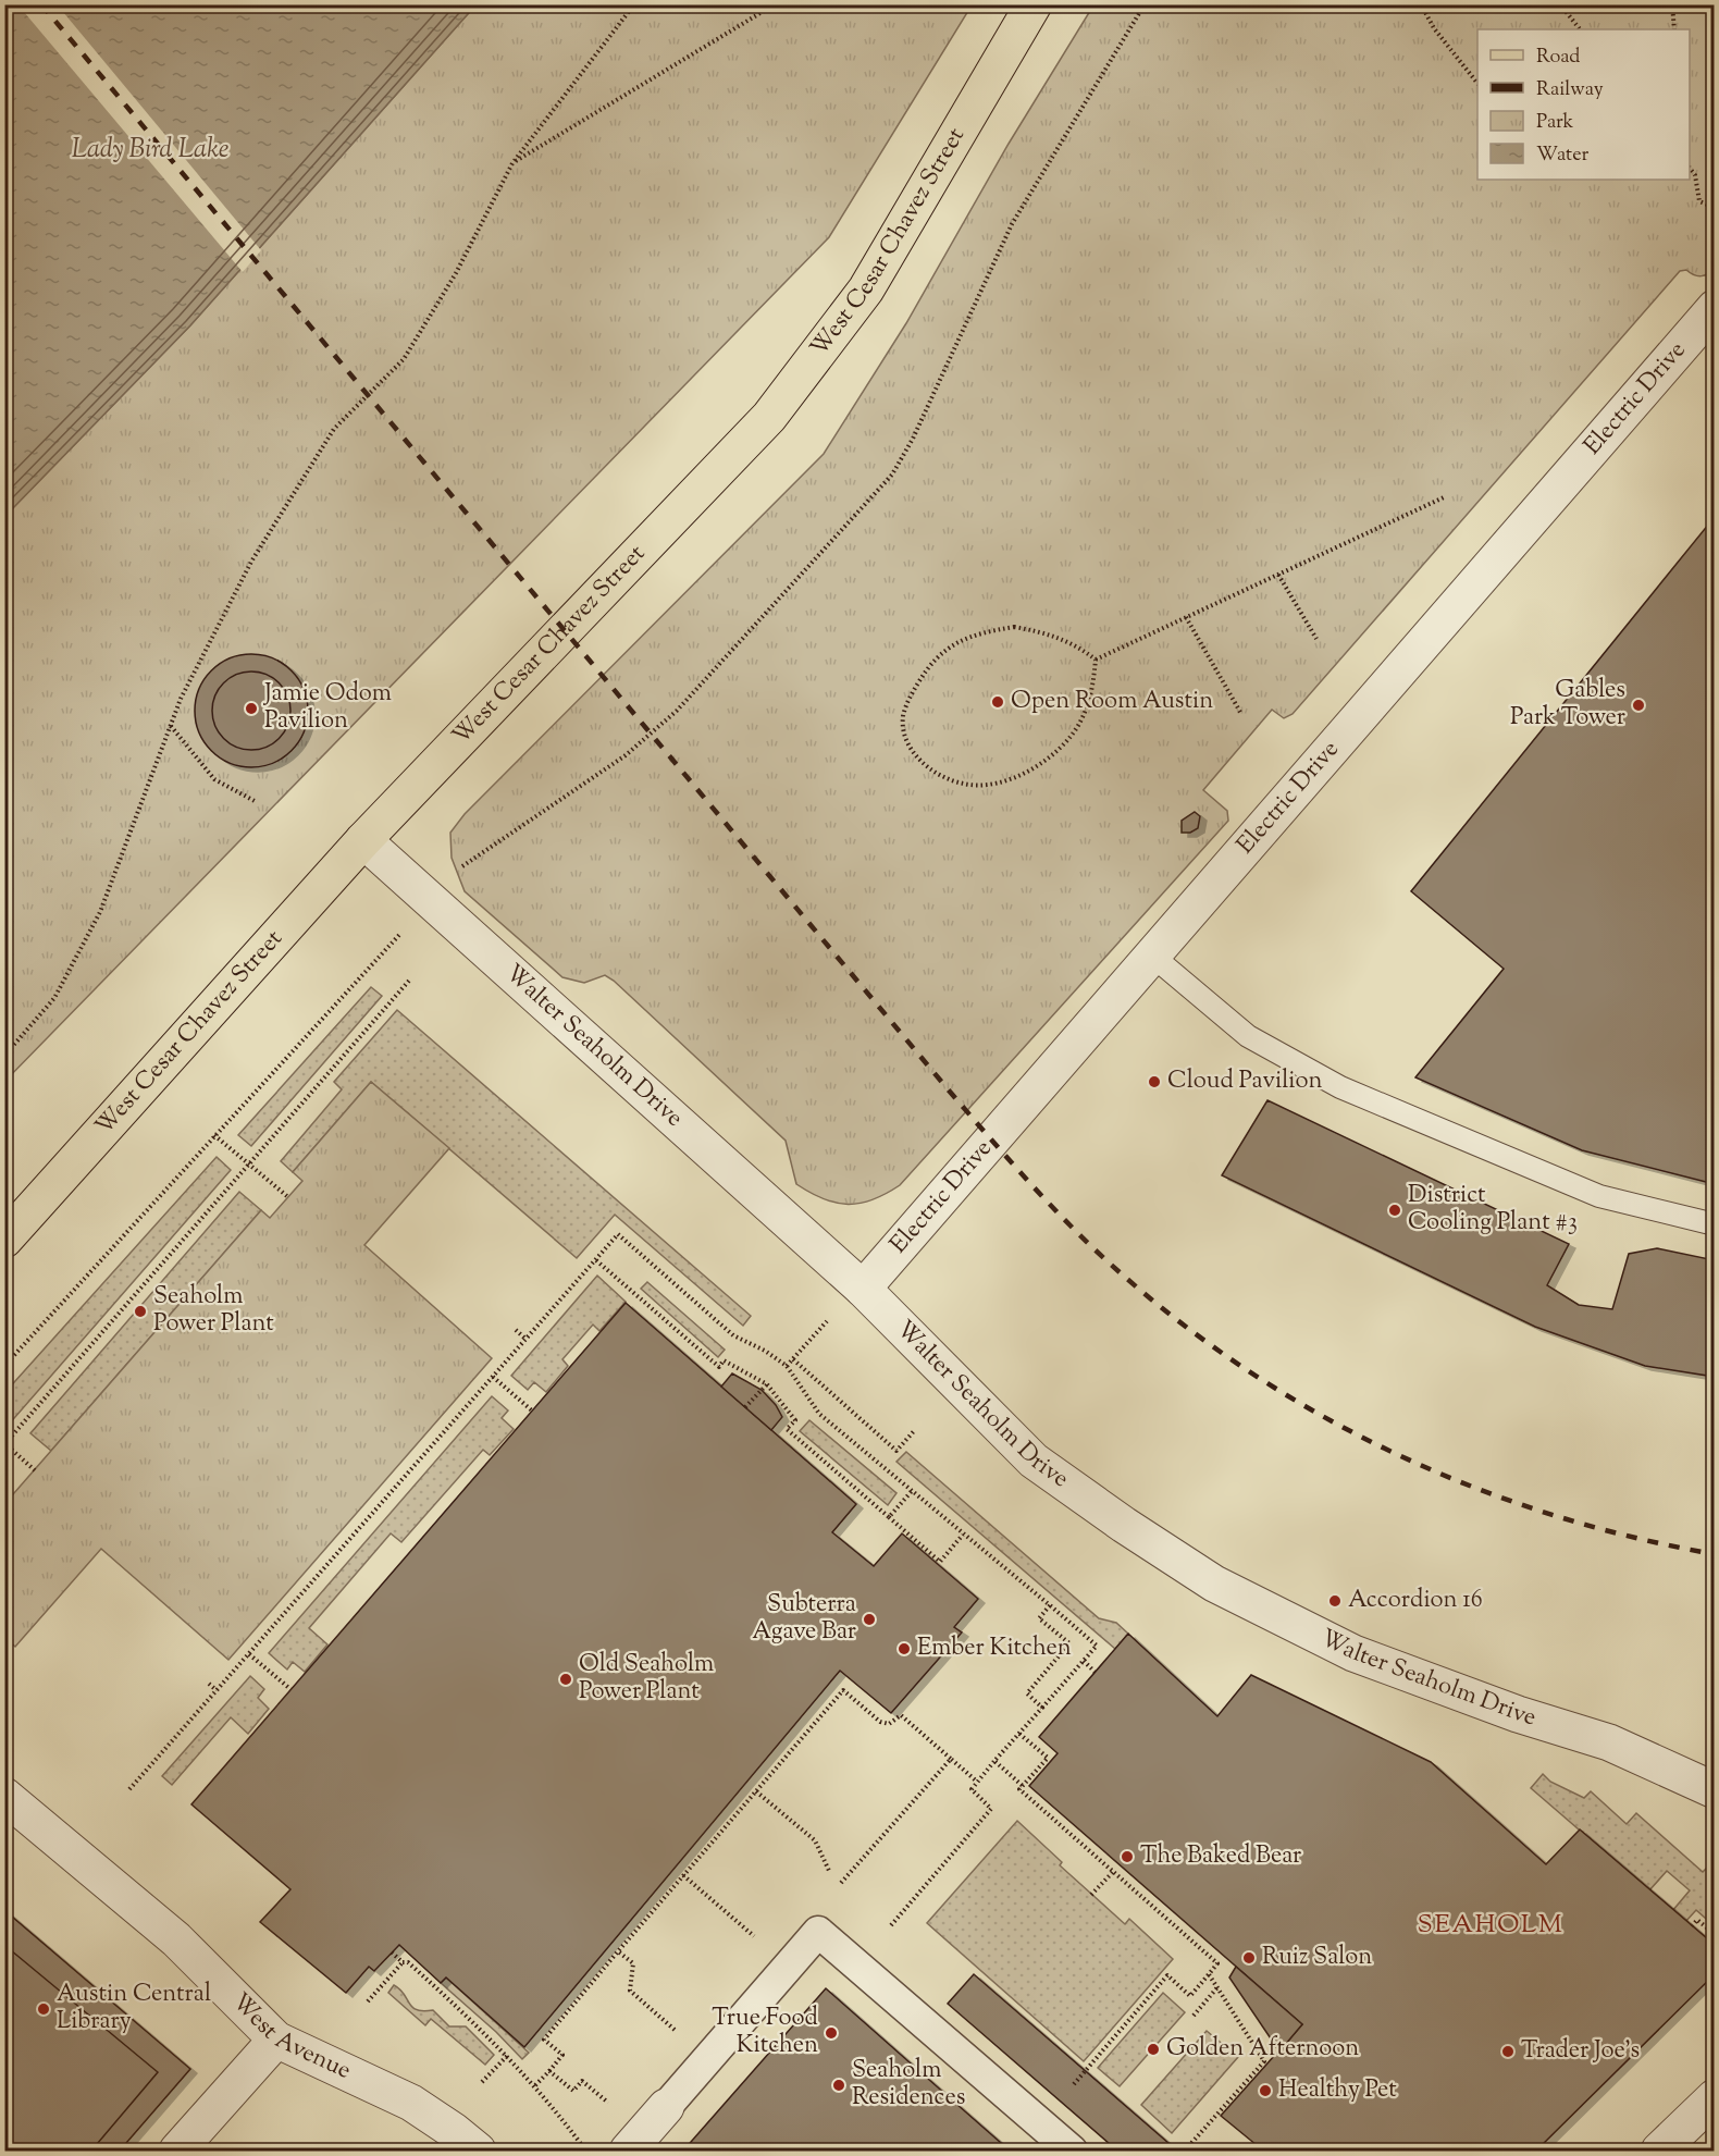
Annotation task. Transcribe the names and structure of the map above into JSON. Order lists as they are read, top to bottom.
{
  "streets": {
    "main road": ["West Cesar Chavez Street"],
    "street": ["Electric Drive", "Walter Seaholm Drive", "West Avenue"]
  },
  "crossings": [
    ["West Cesar Chavez Street", "Walter Seaholm Drive"],
    ["Electric Drive", "Walter Seaholm Drive"]
  ],
  "districts": ["SEAHOLM"],
  "water": ["Lady Bird Lake"],
  "places": [
    "Open Room Austin",
    "Gables Park Tower",
    "Jamie Odom Pavilion",
    "Cloud Pavilion",
    "District Cooling Plant #3",
    "Seaholm Power Plant",
    "Accordion 16",
    "Subterra Agave Bar",
    "Ember Kitchen",
    "Old Seaholm Power Plant",
    "The Baked Bear",
    "Ruiz Salon",
    "Austin Central Library",
    "True Food Kitchen",
    "Golden Afternoon",
    "Trader Joe's",
    "Seaholm Residences",
    "Healthy Pet"
  ],
  "legend": [
    "Road",
    "Railway",
    "Park",
    "Water"
  ]
}
